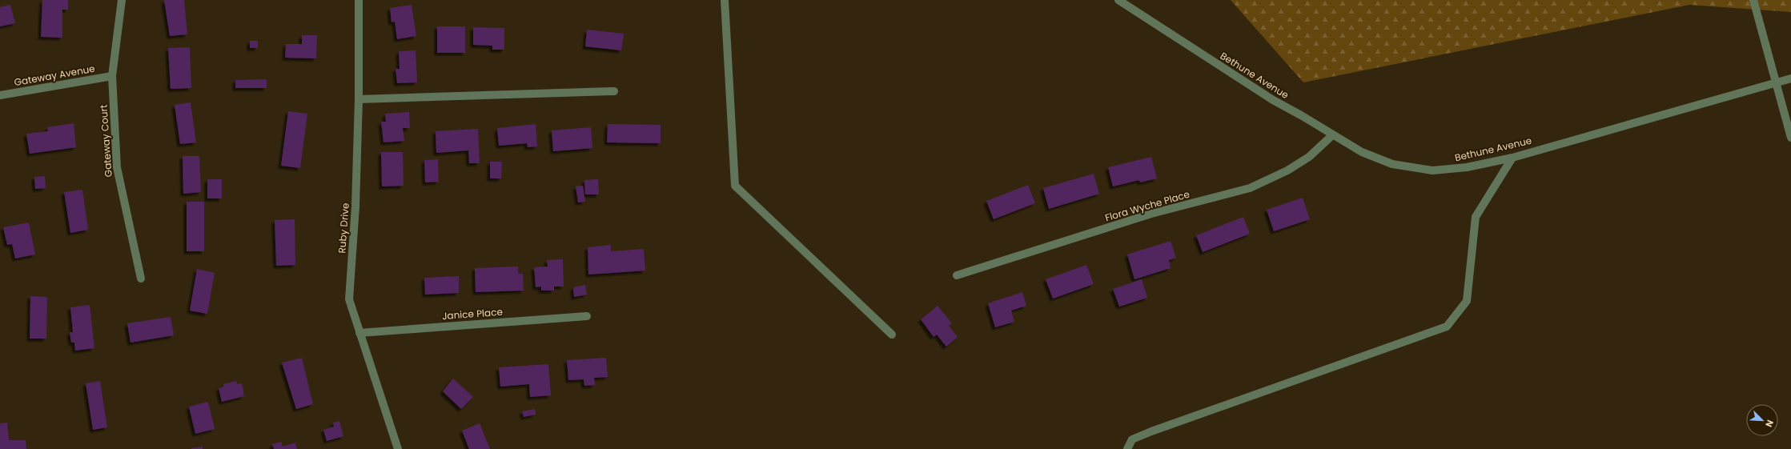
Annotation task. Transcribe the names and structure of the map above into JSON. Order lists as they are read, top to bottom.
{
  "streets": {
    "street": [
      "Gateway Avenue",
      "Bethune Avenue",
      "Gateway Court",
      "Flora Wyche Place",
      "Ruby Drive",
      "Janice Place"
    ]
  },
  "crossings": [
    ["Gateway Avenue", "Gateway Court"],
    ["Bethune Avenue", "Flora Wyche Place"],
    ["Ruby Drive", "Janice Place"]
  ],
  "north": "bottom right"
}
